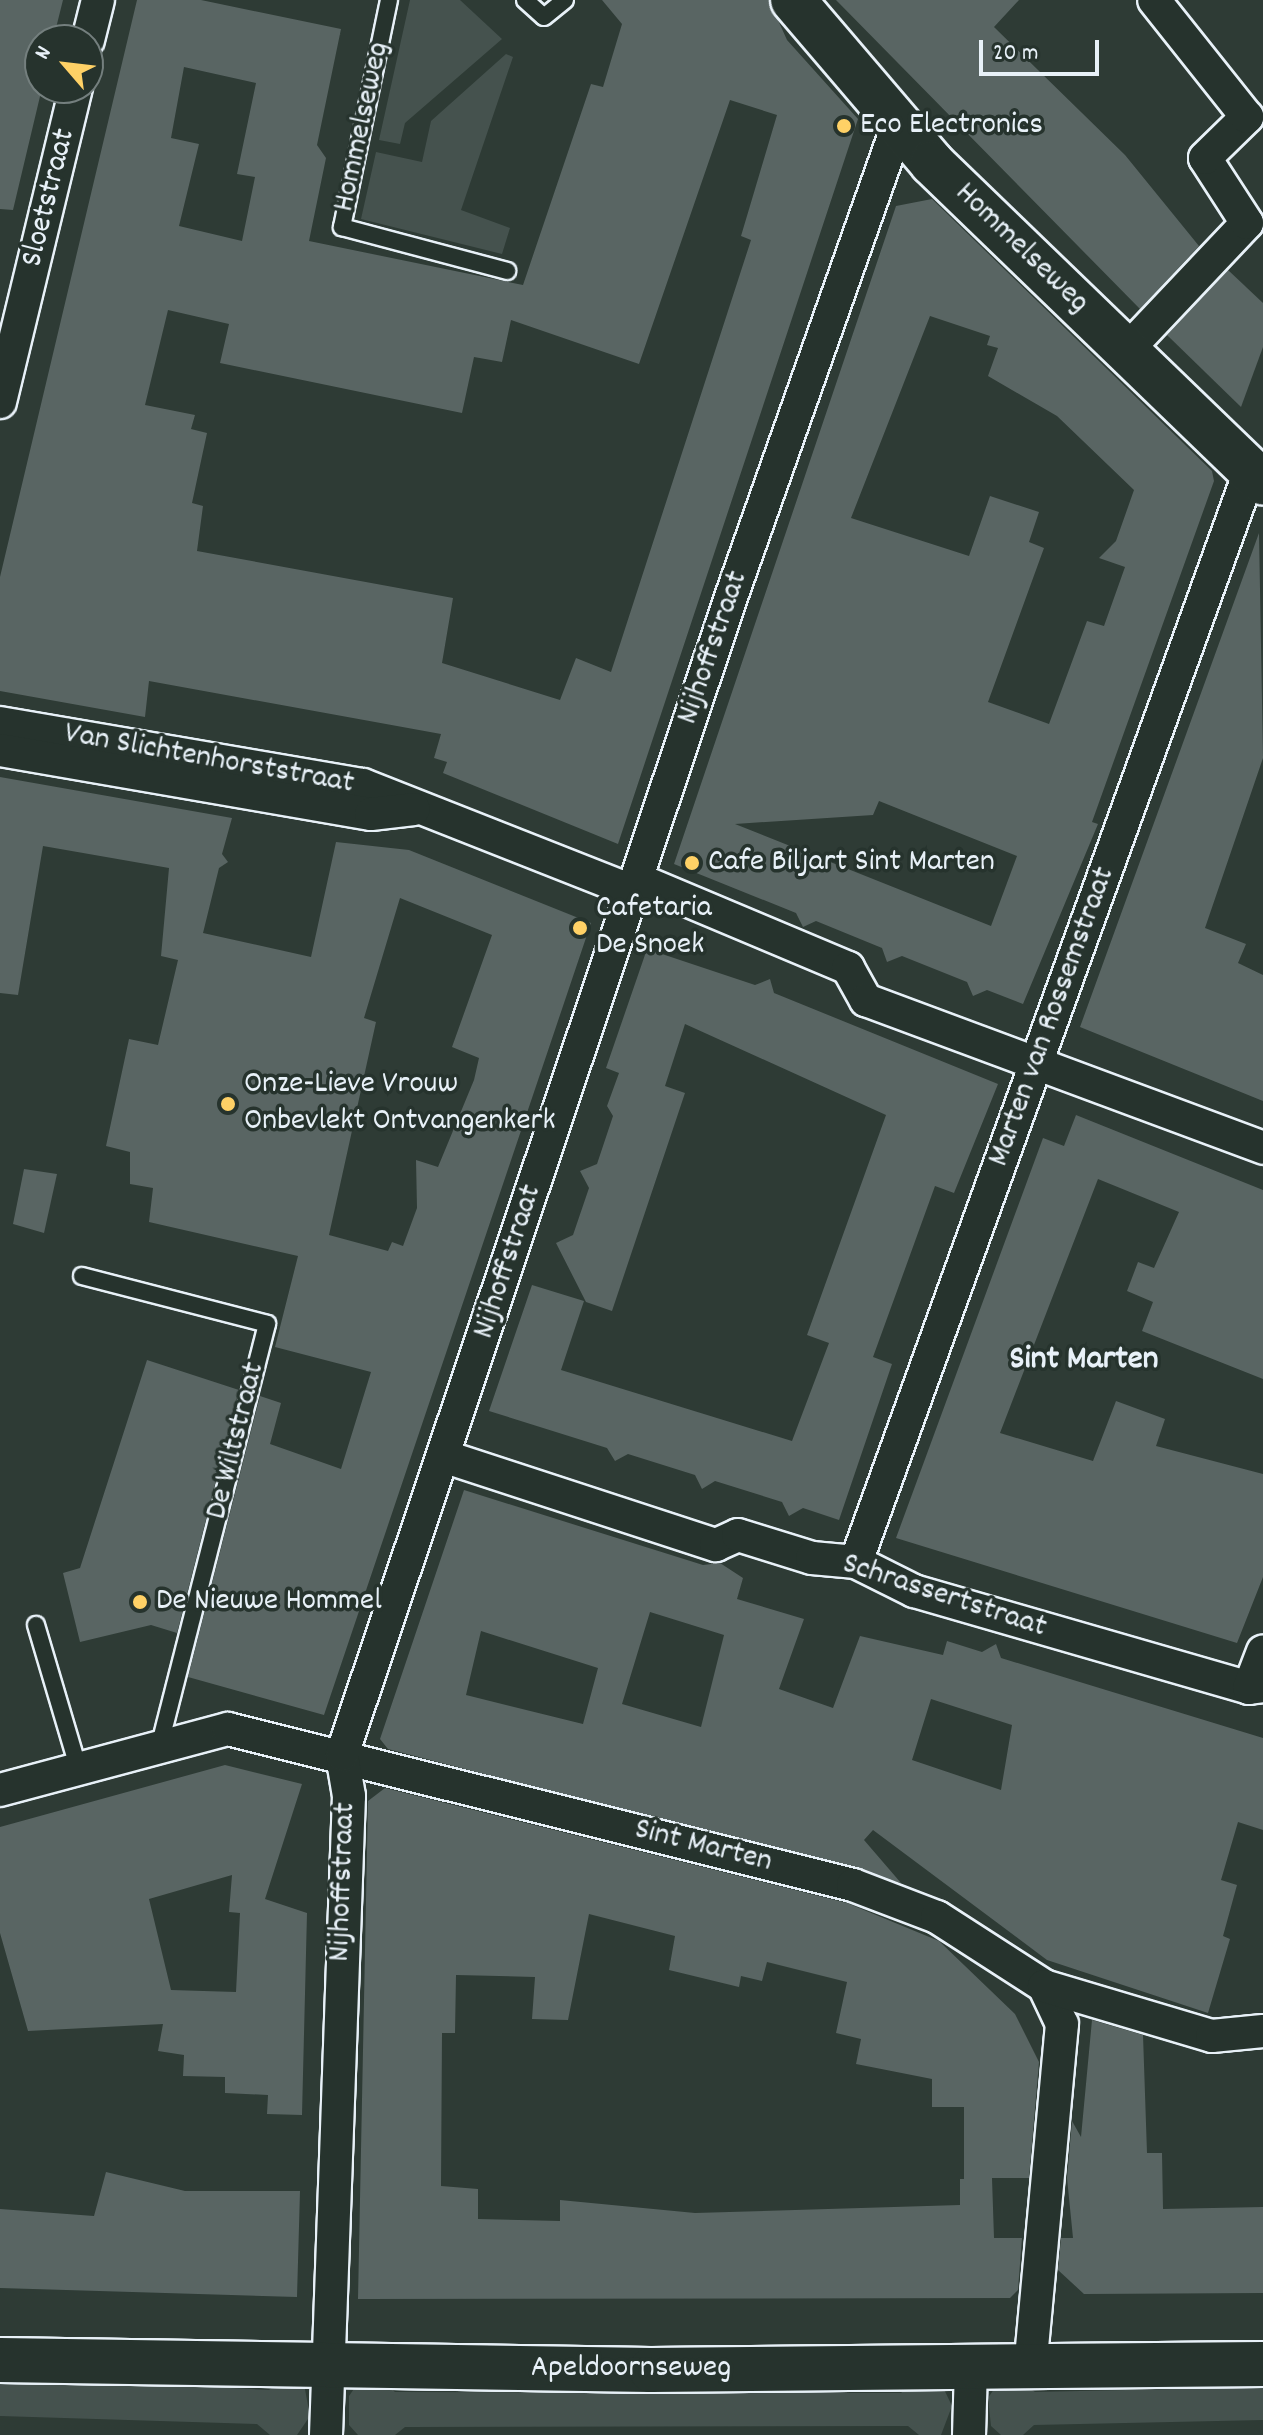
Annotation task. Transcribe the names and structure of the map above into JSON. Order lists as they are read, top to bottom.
{
  "streets": {
    "main road": ["Hommelseweg", "Apeldoornseweg"],
    "street": [
      "Sloetstraat",
      "Nijhoffstraat",
      "Van Slichtenhorststraat",
      "Marten van Rossemstraat",
      "Schrassertstraat",
      "Sint Marten"
    ],
    "lane": ["De Wiltstraat"]
  },
  "crossings": [
    ["Hommelseweg", "Nijhoffstraat"],
    ["Hommelseweg", "Marten van Rossemstraat"],
    ["Nijhoffstraat", "Van Slichtenhorststraat"],
    ["Nijhoffstraat", "Schrassertstraat"],
    ["Nijhoffstraat", "Sint Marten"],
    ["Nijhoffstraat", "Apeldoornseweg"],
    ["Van Slichtenhorststraat", "Marten van Rossemstraat"],
    ["Marten van Rossemstraat", "Schrassertstraat"]
  ],
  "districts": ["Sint Marten"],
  "places": [
    "Eco Electronics",
    "Cafe Biljart Sint Marten",
    "Cafetaria De Snoek",
    "Onze-Lieve Vrouw Onbevlekt Ontvangenkerk",
    "De Nieuwe Hommel"
  ],
  "scale_bar": "20 m",
  "north": "top left"
}
